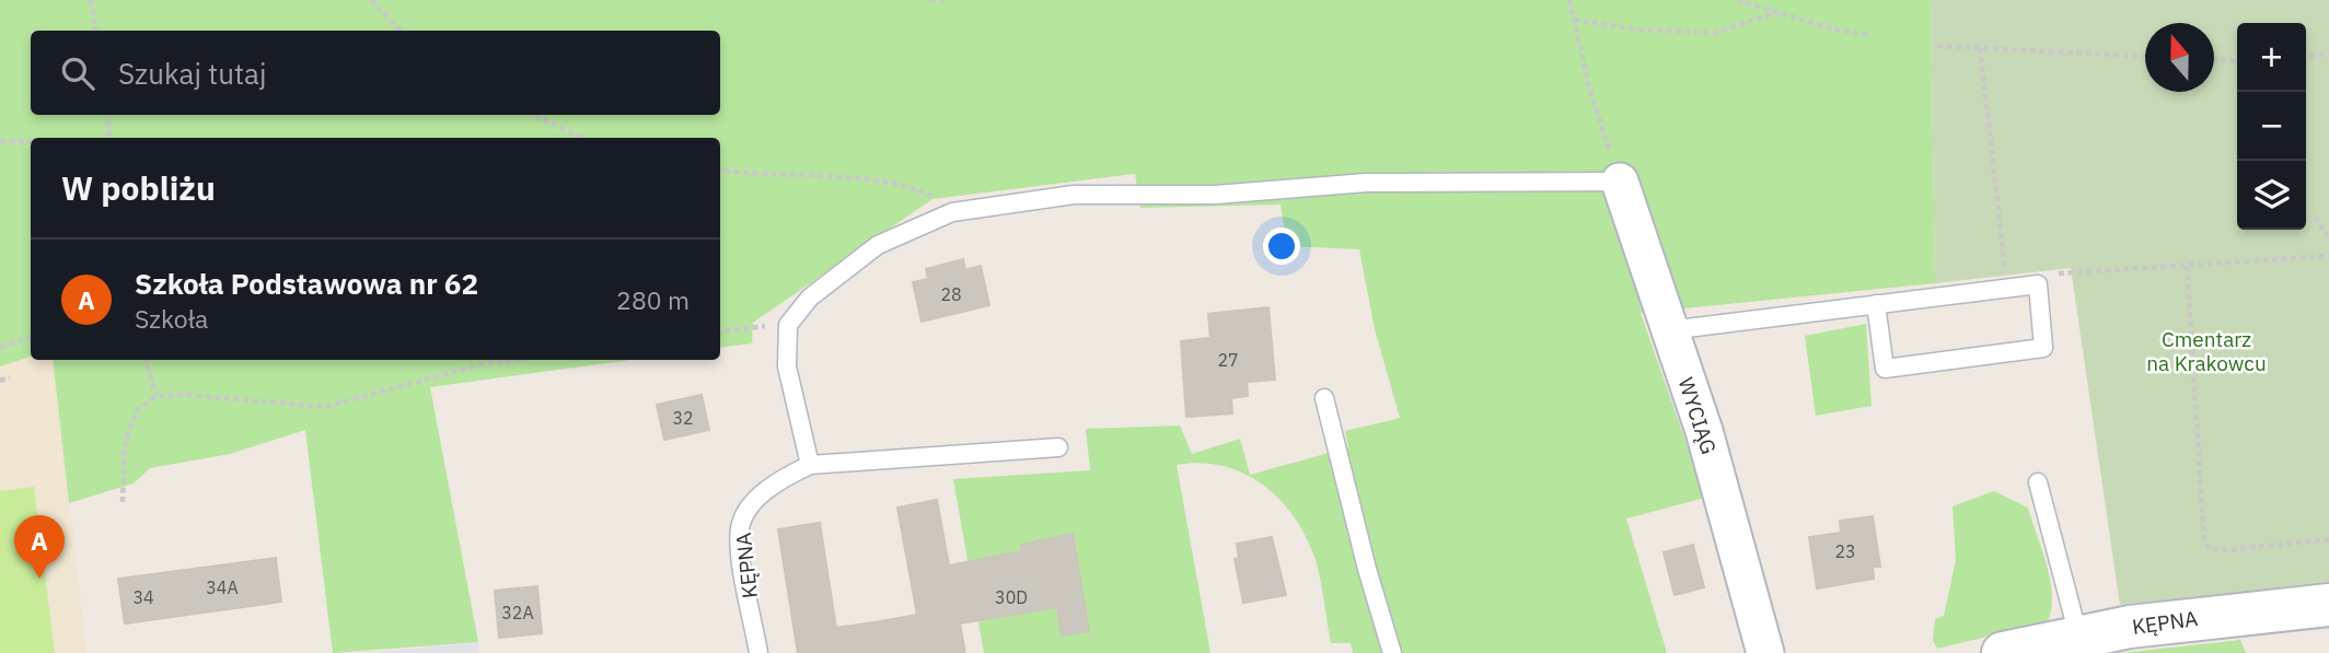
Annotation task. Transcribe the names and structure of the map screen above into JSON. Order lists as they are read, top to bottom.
{
  "streets": {
    "street": ["WYCIĄG", "KĘPNA"]
  },
  "parks": ["Cmentarz na Krakowcu"],
  "house_numbers": [
    "28",
    "27",
    "32",
    "23",
    "34A",
    "34",
    "30D",
    "32A"
  ],
  "north": "top",
  "page": {
    "map_buttons": ["+", "−"],
    "search": "Szukaj tutaj",
    "heading": "W pobliżu",
    "list": [
      {
        "mark": "A",
        "name": "Szkoła Podstawowa nr 62",
        "note": "Szkoła",
        "value": "280 m"
      }
    ],
    "pins": "A"
  }
}
